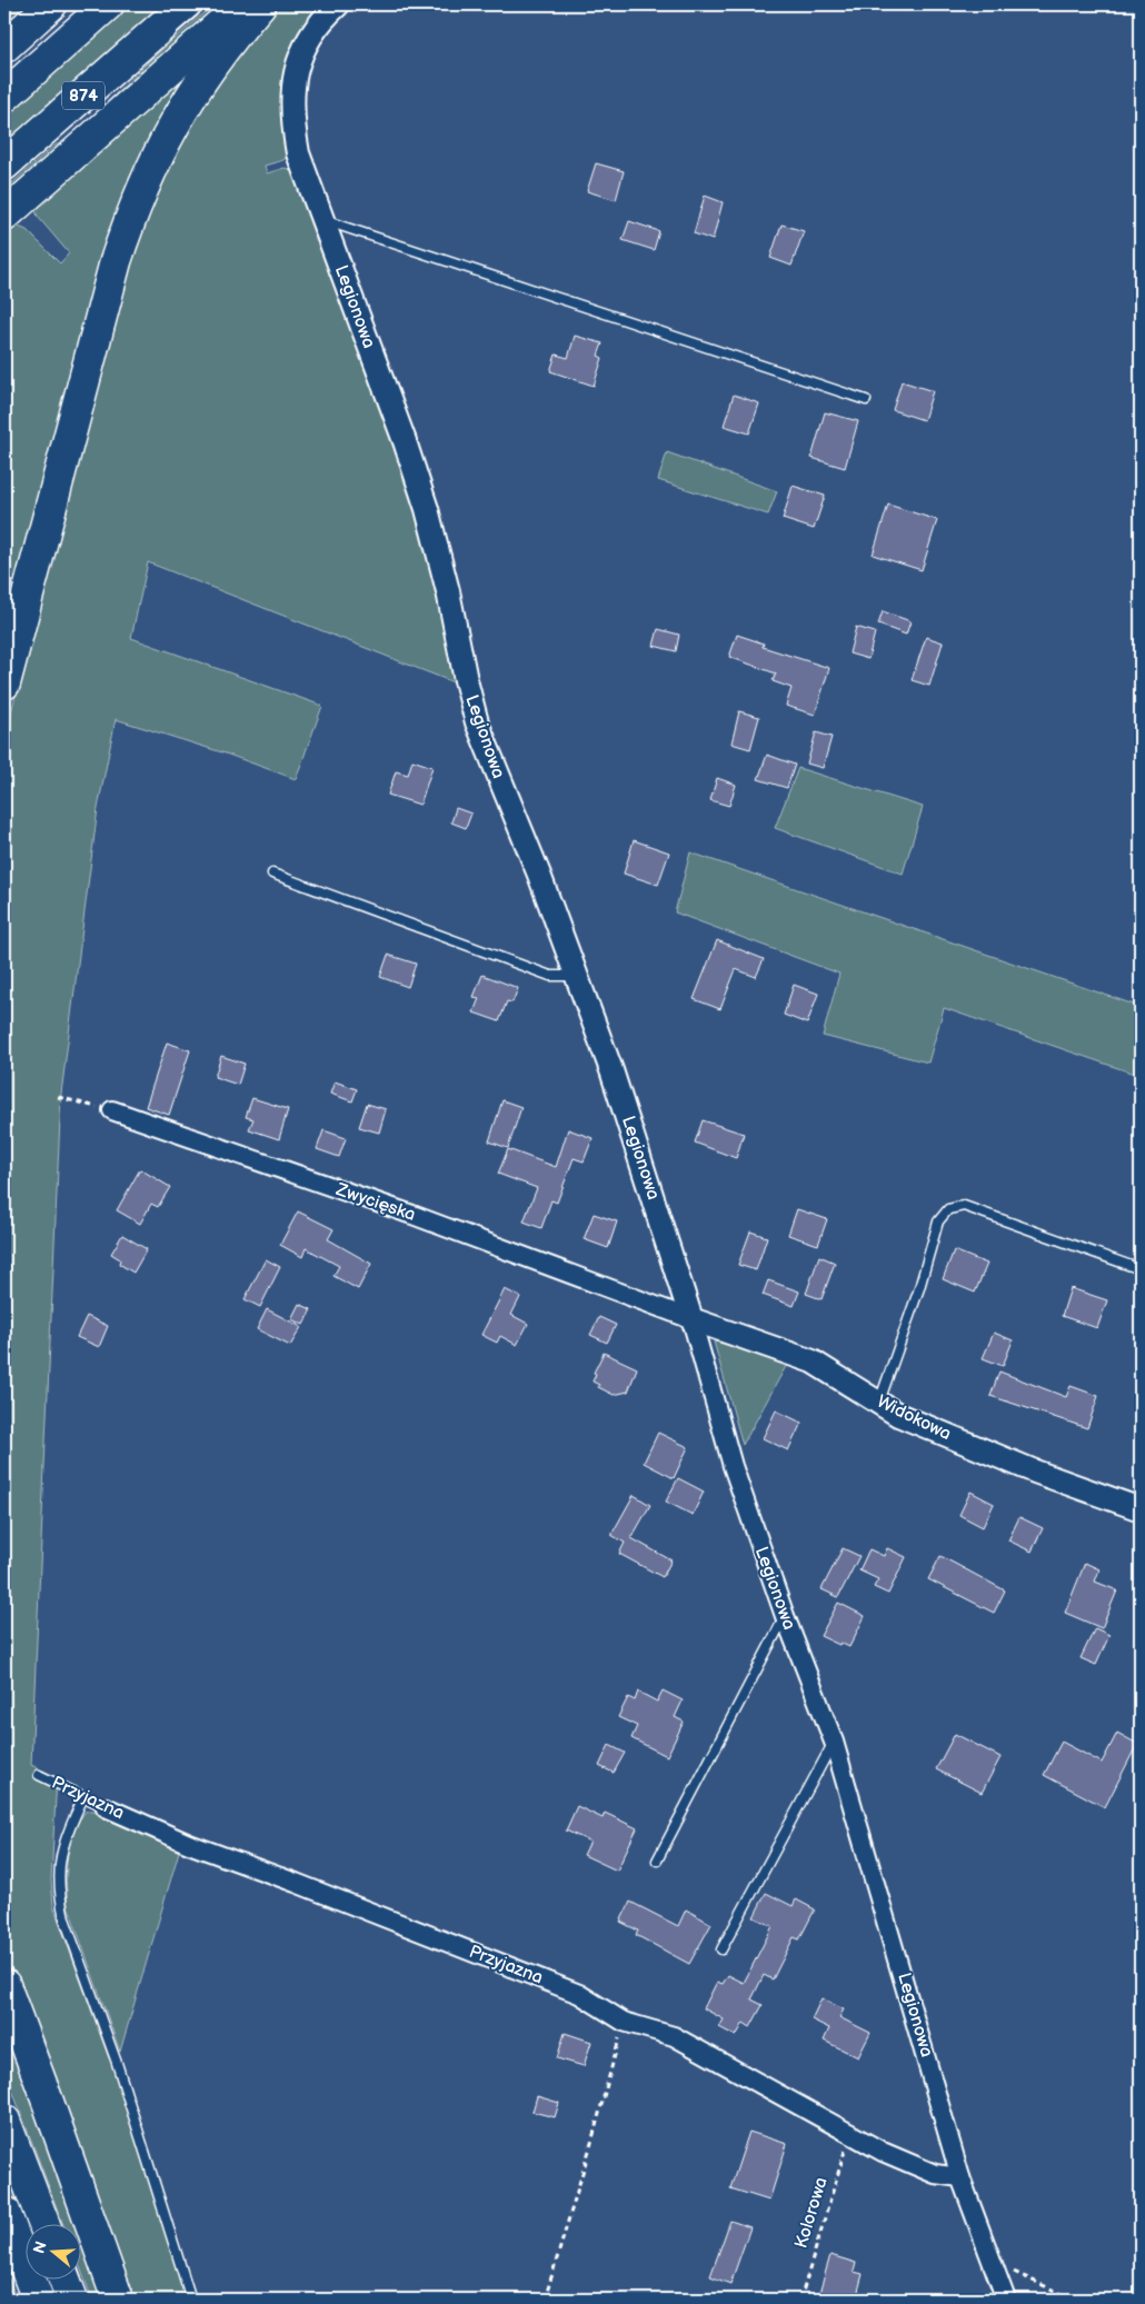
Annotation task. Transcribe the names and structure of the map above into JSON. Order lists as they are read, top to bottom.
{
  "streets": {
    "highway": ["874"],
    "street": [
      "Legionowa",
      "Zwycięska",
      "Widokowa",
      "Przyjazna"
    ],
    "path": ["Kolorowa"]
  },
  "crossings": [
    ["Legionowa", "Zwycięska"],
    ["Legionowa", "Widokowa"],
    ["Legionowa", "Przyjazna"],
    ["Zwycięska", "Widokowa"],
    ["Przyjazna", "Kolorowa"]
  ],
  "north": "left"
}
